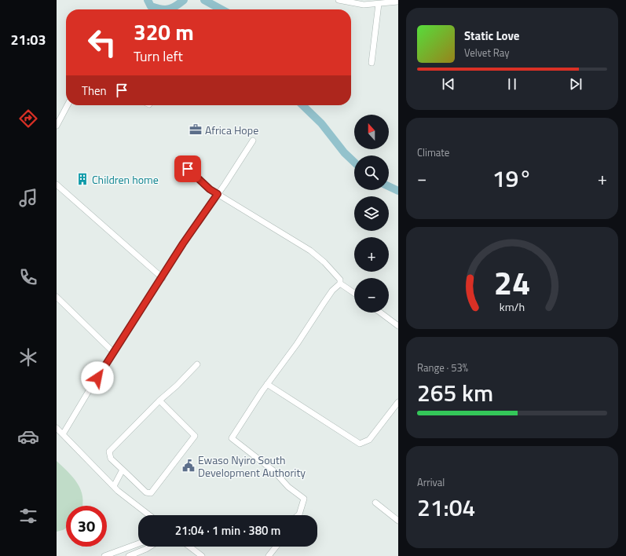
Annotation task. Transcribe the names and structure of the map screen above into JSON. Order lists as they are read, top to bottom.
{
  "places": {
    "office": ["Africa Hope"],
    "building": ["Children home"],
    "public building": ["Ewaso Nyiro South Development Authority"]
  },
  "north": "top",
  "page": {
    "tabs": "21:03",
    "turn": ["320 m", "Turn left"],
    "song": ["Static Love", "Velvet Ray"],
    "then": "Then",
    "map_buttons": ["+", "−"],
    "tile": [
      "Climate",
      ["Range · 53%", "265 km"],
      ["Arrival", "21:04"]
    ],
    "heat": ["−", "19°", "+"],
    "limit": "30",
    "trip": "21:04 · 1 min · 380 m",
    "gauge": ["24", "km/h"]
  }
}
